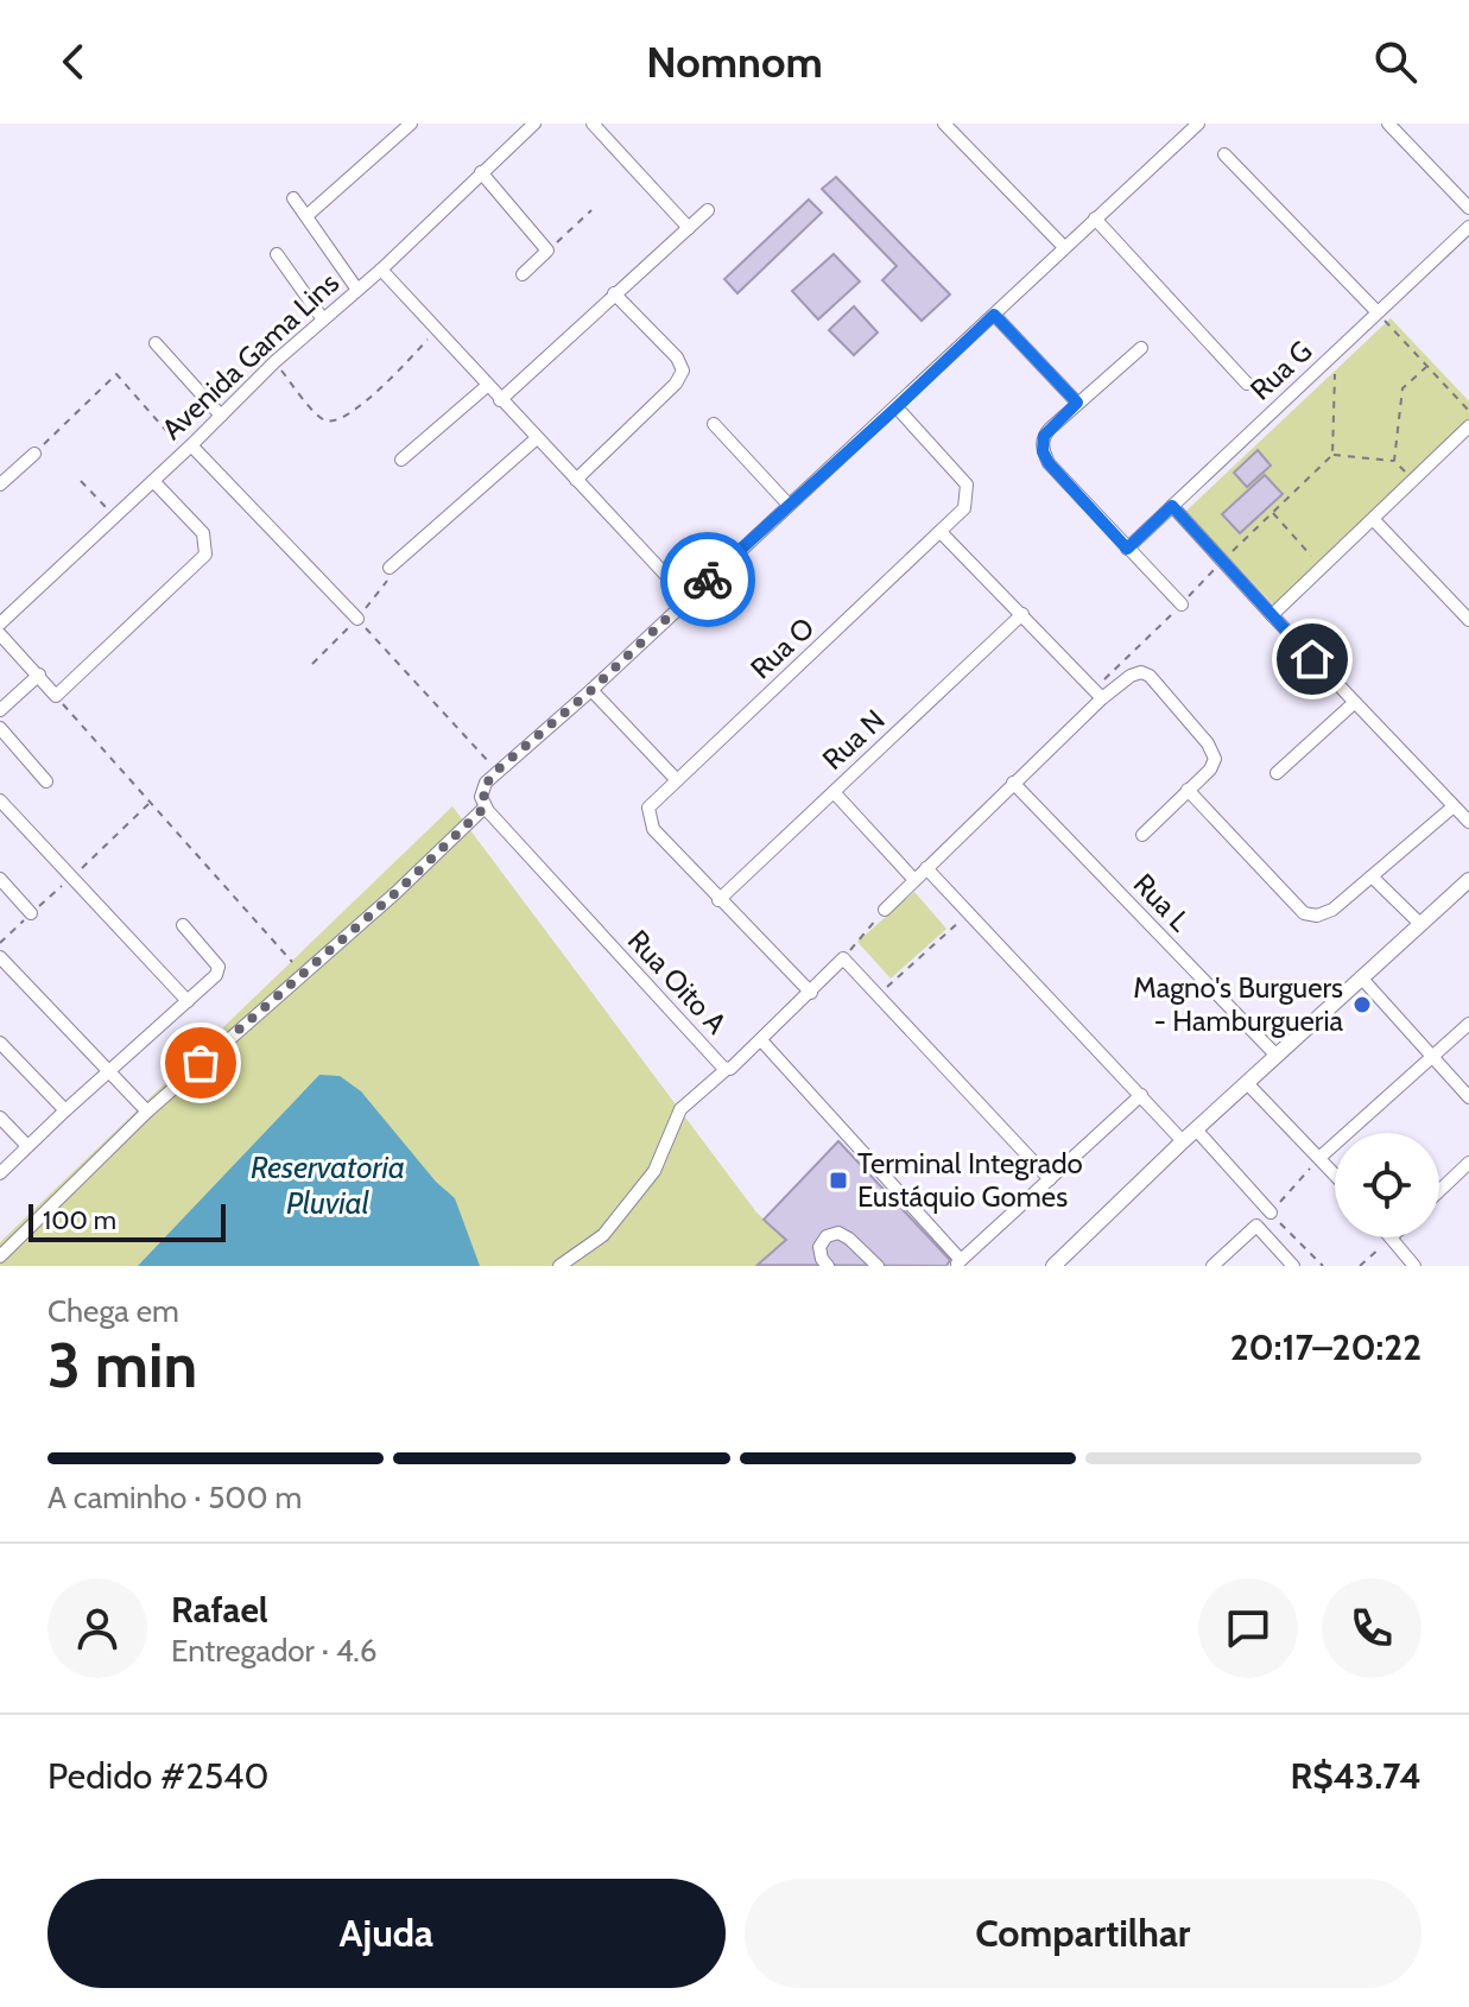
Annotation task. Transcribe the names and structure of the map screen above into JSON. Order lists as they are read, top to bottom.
{
  "streets": {
    "street": [
      "Avenida Gama Lins",
      "Rua G",
      "Rua O",
      "Rua N",
      "Rua L",
      "Rua Oito A"
    ]
  },
  "crossings": [
    ["Rua O", "Rua N"]
  ],
  "water": ["Reservatoria Pluvial"],
  "places": {
    "other": ["Magno's Burguers - Hamburgueria"],
    "transit": ["Terminal Integrado Eustáquio Gomes"]
  },
  "scale_bar": "100 m",
  "page": {
    "header": "Nomnom",
    "scale": "100 m",
    "heading": ["3 min", "Chega em", "20:17–20:22"],
    "panel": [
      "Rafael",
      "Entregador · 4.6",
      "Pedido #2540",
      "R$43.74"
    ],
    "bar": "A caminho · 500 m",
    "buttons": ["Ajuda", "Compartilhar"]
  }
}
